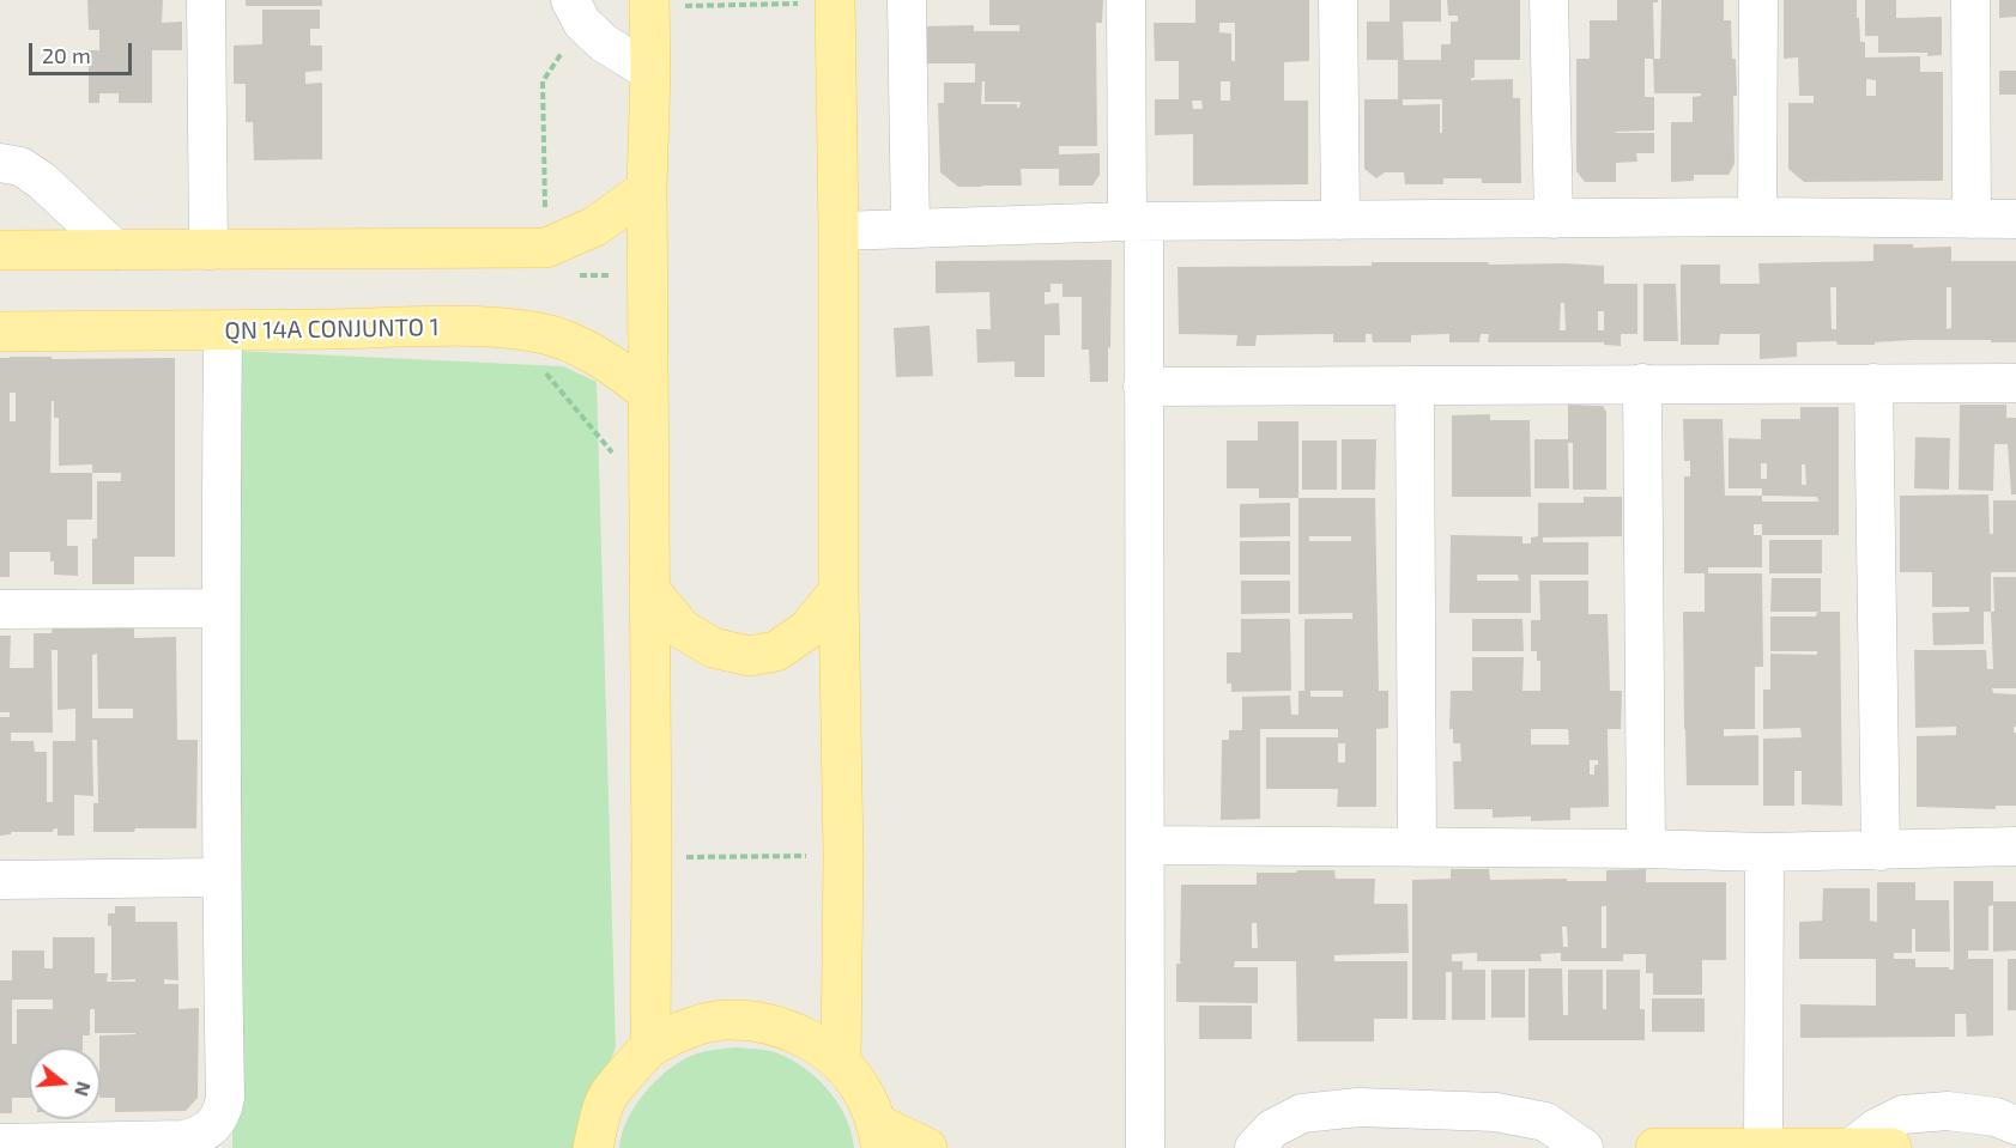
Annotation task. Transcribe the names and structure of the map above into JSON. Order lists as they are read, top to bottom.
{
  "streets": {
    "main road": ["QN 14A CONJUNTO 1"]
  },
  "scale_bar": "20 m",
  "north": "right"
}
